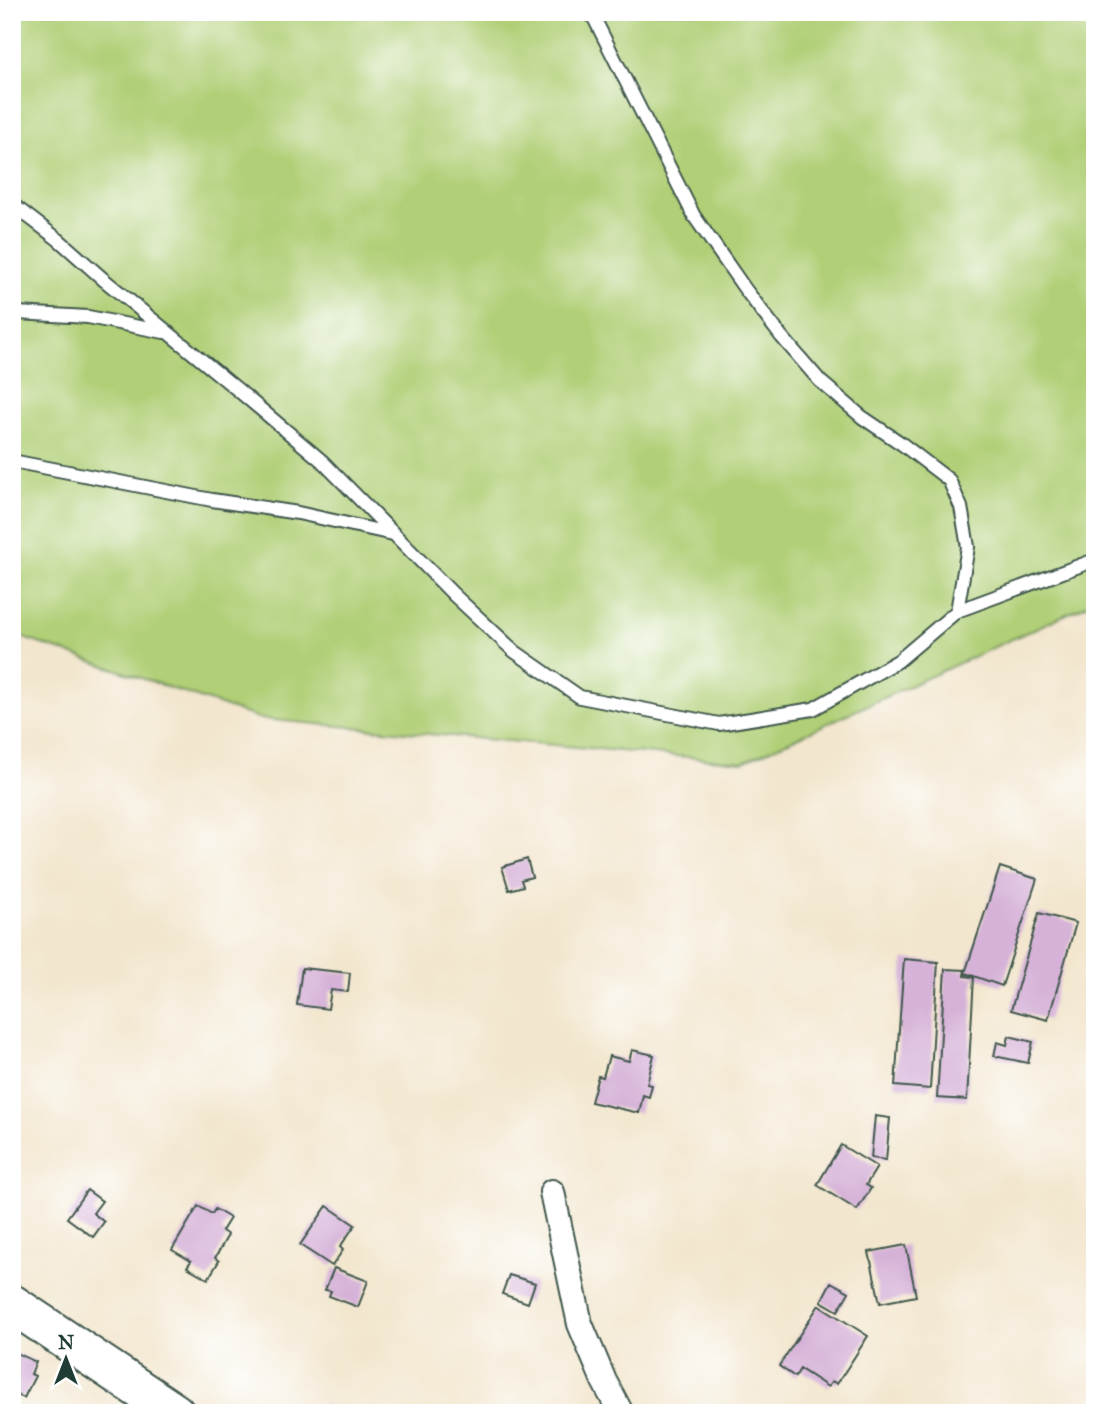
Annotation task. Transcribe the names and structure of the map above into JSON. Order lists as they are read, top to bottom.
{
  "north": "top"
}
